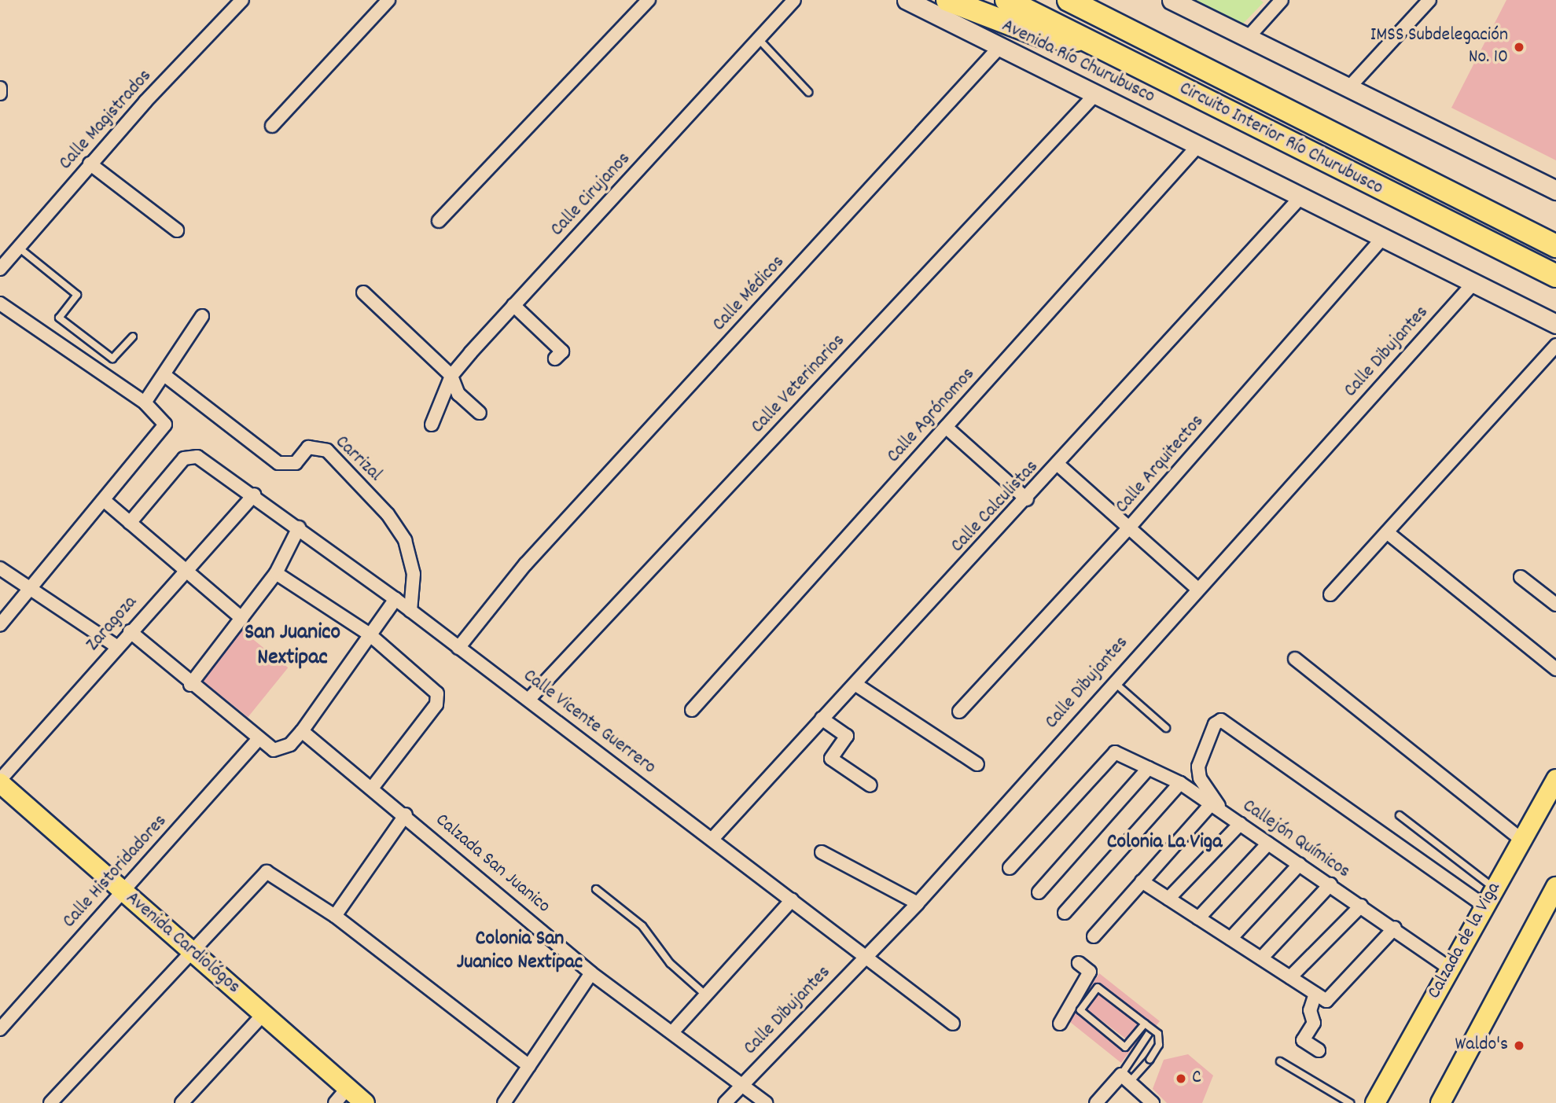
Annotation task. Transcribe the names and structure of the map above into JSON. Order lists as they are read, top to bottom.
{
  "streets": {
    "highway": ["Circuito Interior Río Churubusco"],
    "main road": ["Avenida Río Churubusco", "Calzada de la Viga", "Avenida Cardiológos"],
    "street": [
      "Calle Magistrados",
      "Calle Cirujanos",
      "Calle Médicos",
      "Calle Dibujantes",
      "Calle Veterinarios",
      "Calle Agrónomos",
      "Carrizal",
      "Calle Arquitectos",
      "Calle Calculistas",
      "Zaragoza",
      "Calle Vicente Guerrero",
      "Callejón Químicos",
      "Calzada San Juanico",
      "Calle Historidadores"
    ]
  },
  "crossings": [
    ["Avenida Río Churubusco", "Calle Médicos"],
    ["Avenida Río Churubusco", "Calle Dibujantes"],
    ["Avenida Río Churubusco", "Calle Veterinarios"],
    ["Avenida Río Churubusco", "Calle Agrónomos"],
    ["Avenida Río Churubusco", "Calle Arquitectos"],
    ["Avenida Río Churubusco", "Calle Calculistas"],
    ["Calle Médicos", "Calle Vicente Guerrero"],
    ["Calle Dibujantes", "Calle Vicente Guerrero"],
    ["Calle Dibujantes", "Calzada San Juanico"],
    ["Calle Veterinarios", "Calle Vicente Guerrero"],
    ["Carrizal", "Calle Vicente Guerrero"],
    ["Calle Calculistas", "Calle Vicente Guerrero"],
    ["Zaragoza", "Calle Vicente Guerrero"],
    ["Zaragoza", "Avenida Cardiológos"],
    ["Callejón Químicos", "Calzada de la Viga"],
    ["Calle Historidadores", "Avenida Cardiológos"]
  ],
  "districts": ["San Juanico Nextipac", "Colonia La Viga", "Colonia San Juanico Nextipac"],
  "places": ["IMSS Subdelegación No. 10", "Waldo's", "C"]
}
